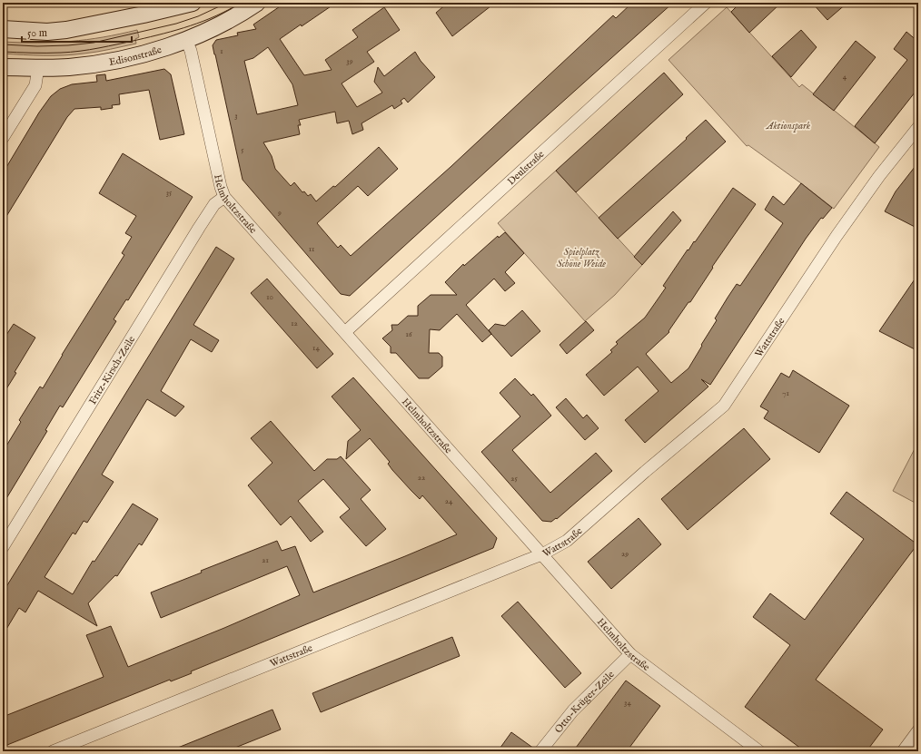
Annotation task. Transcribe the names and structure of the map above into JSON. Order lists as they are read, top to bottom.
{
  "streets": {
    "main road": ["Edisonstraße"],
    "street": [
      "Deulstraße",
      "Helmholtzstraße",
      "Wattstraße",
      "Fritz-Kirsch-Zeile",
      "Otto-Krüger-Zeile"
    ]
  },
  "crossings": [
    ["Edisonstraße", "Helmholtzstraße"],
    ["Deulstraße", "Helmholtzstraße"],
    ["Helmholtzstraße", "Wattstraße"],
    ["Helmholtzstraße", "Fritz-Kirsch-Zeile"],
    ["Helmholtzstraße", "Otto-Krüger-Zeile"]
  ],
  "parks": ["Aktionspark", "Spielplatz Schöne Weide"],
  "house_numbers": [
    "1",
    "39",
    "4",
    "3",
    "5",
    "35",
    "9",
    "11",
    "10",
    "12",
    "16",
    "14",
    "71",
    "22",
    "25",
    "24",
    "29",
    "21",
    "34"
  ],
  "scale_bar": "50 m"
}
